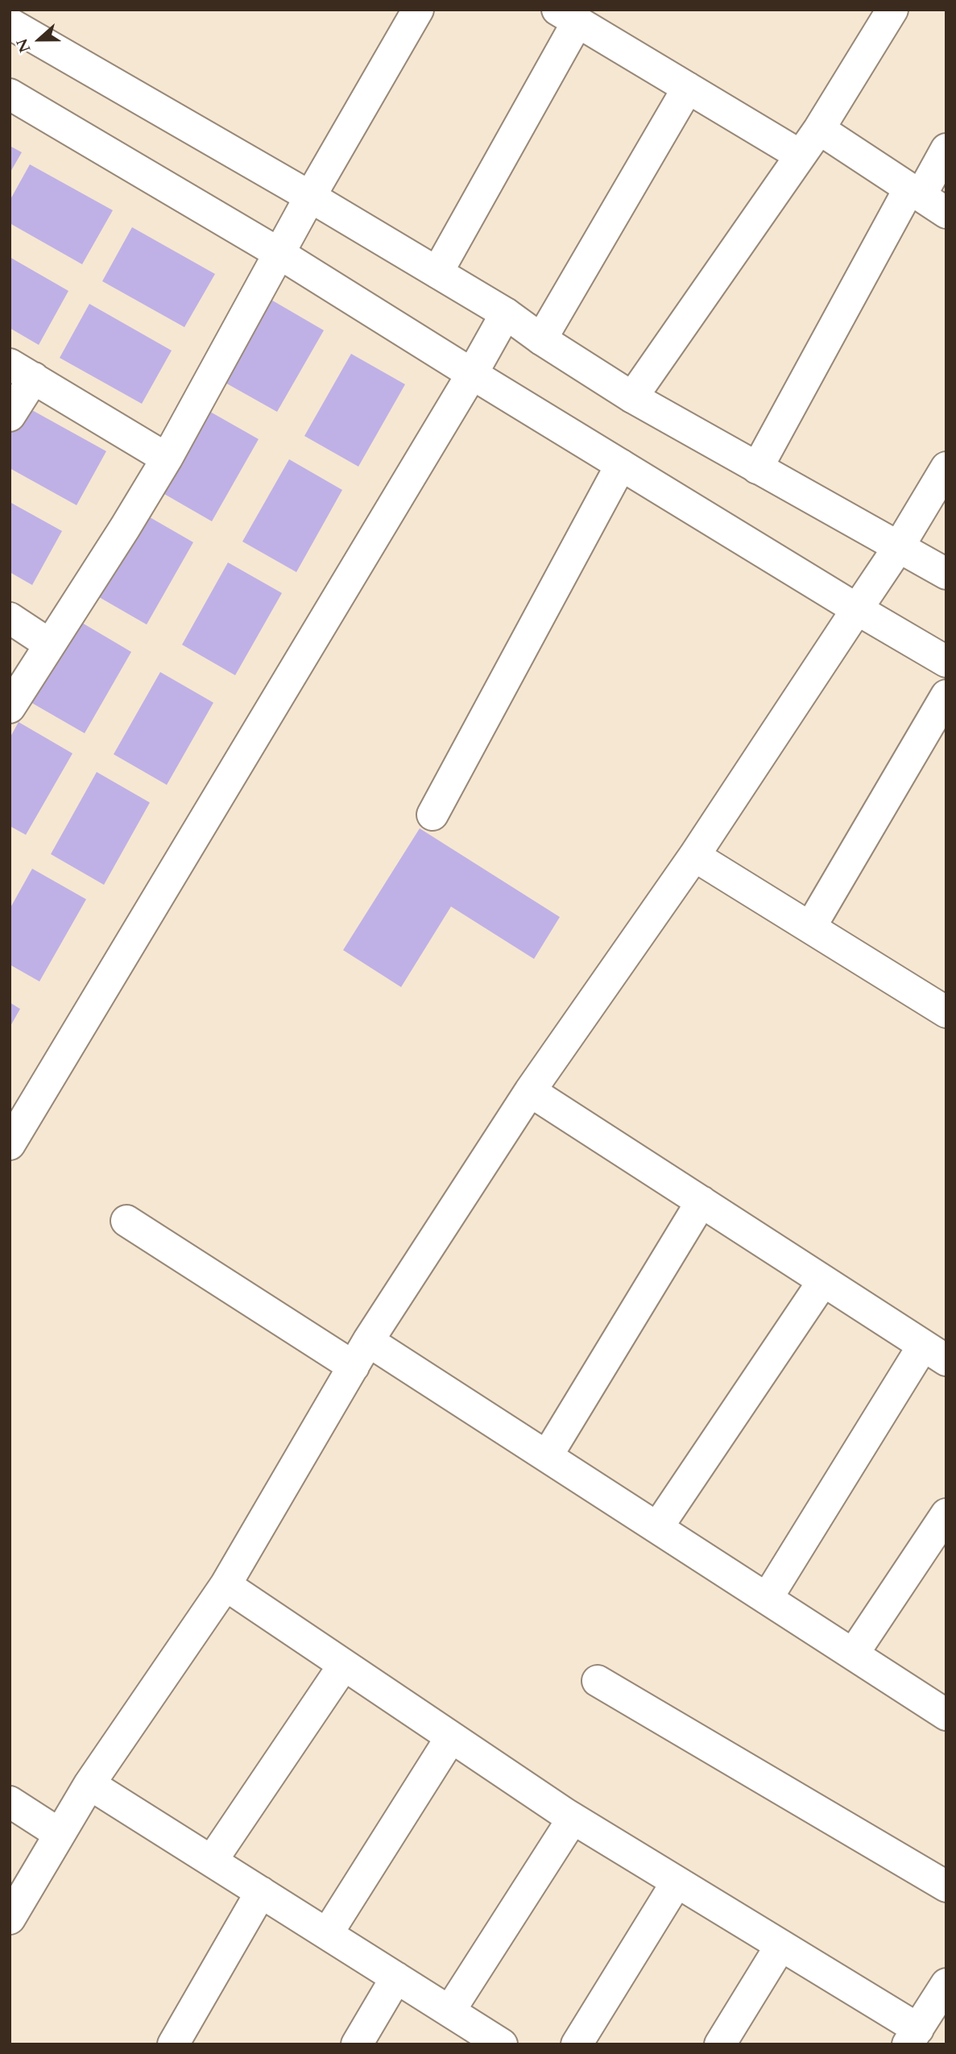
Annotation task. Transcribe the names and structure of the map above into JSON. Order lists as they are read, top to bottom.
{
  "north": "left"
}
